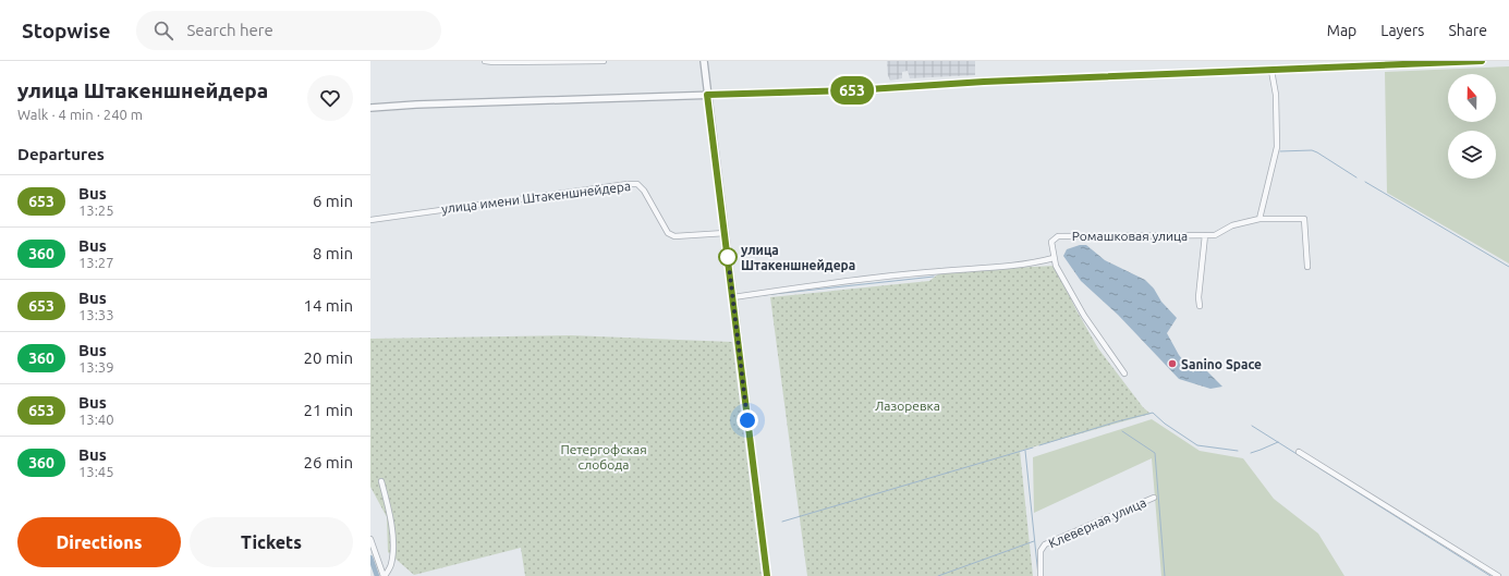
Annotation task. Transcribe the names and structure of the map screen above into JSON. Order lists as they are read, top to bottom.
{
  "streets": {
    "street": ["улица имени Штакеншнейдера", "Ромашковая улица", "Клеверная улица"]
  },
  "parks": ["Лазоревка", "Петергофская слобода"],
  "places": ["улица Штакеншнейдера", "Sanino Space"],
  "lines": ["bus line 653"],
  "north": "top",
  "page": {
    "header": "Stopwise",
    "search": "Search here",
    "nav": ["Map", "Layers", "Share"],
    "heading": [
      ["улица Штакеншнейдера", "Walk · 4 min · 240 m"],
      "Departures"
    ],
    "on_map": "653",
    "list": [
      {
        "mark": "653",
        "name": "Bus",
        "note": "13:25",
        "value": "6 min"
      },
      {
        "mark": "360",
        "name": "Bus",
        "note": "13:27",
        "value": "8 min"
      },
      {
        "mark": "653",
        "name": "Bus",
        "note": "13:33",
        "value": "14 min"
      },
      {
        "mark": "360",
        "name": "Bus",
        "note": "13:39",
        "value": "20 min"
      },
      {
        "mark": "653",
        "name": "Bus",
        "note": "13:40",
        "value": "21 min"
      },
      {
        "mark": "360",
        "name": "Bus",
        "note": "13:45",
        "value": "26 min"
      }
    ],
    "buttons": ["Directions", "Tickets"]
  }
}
